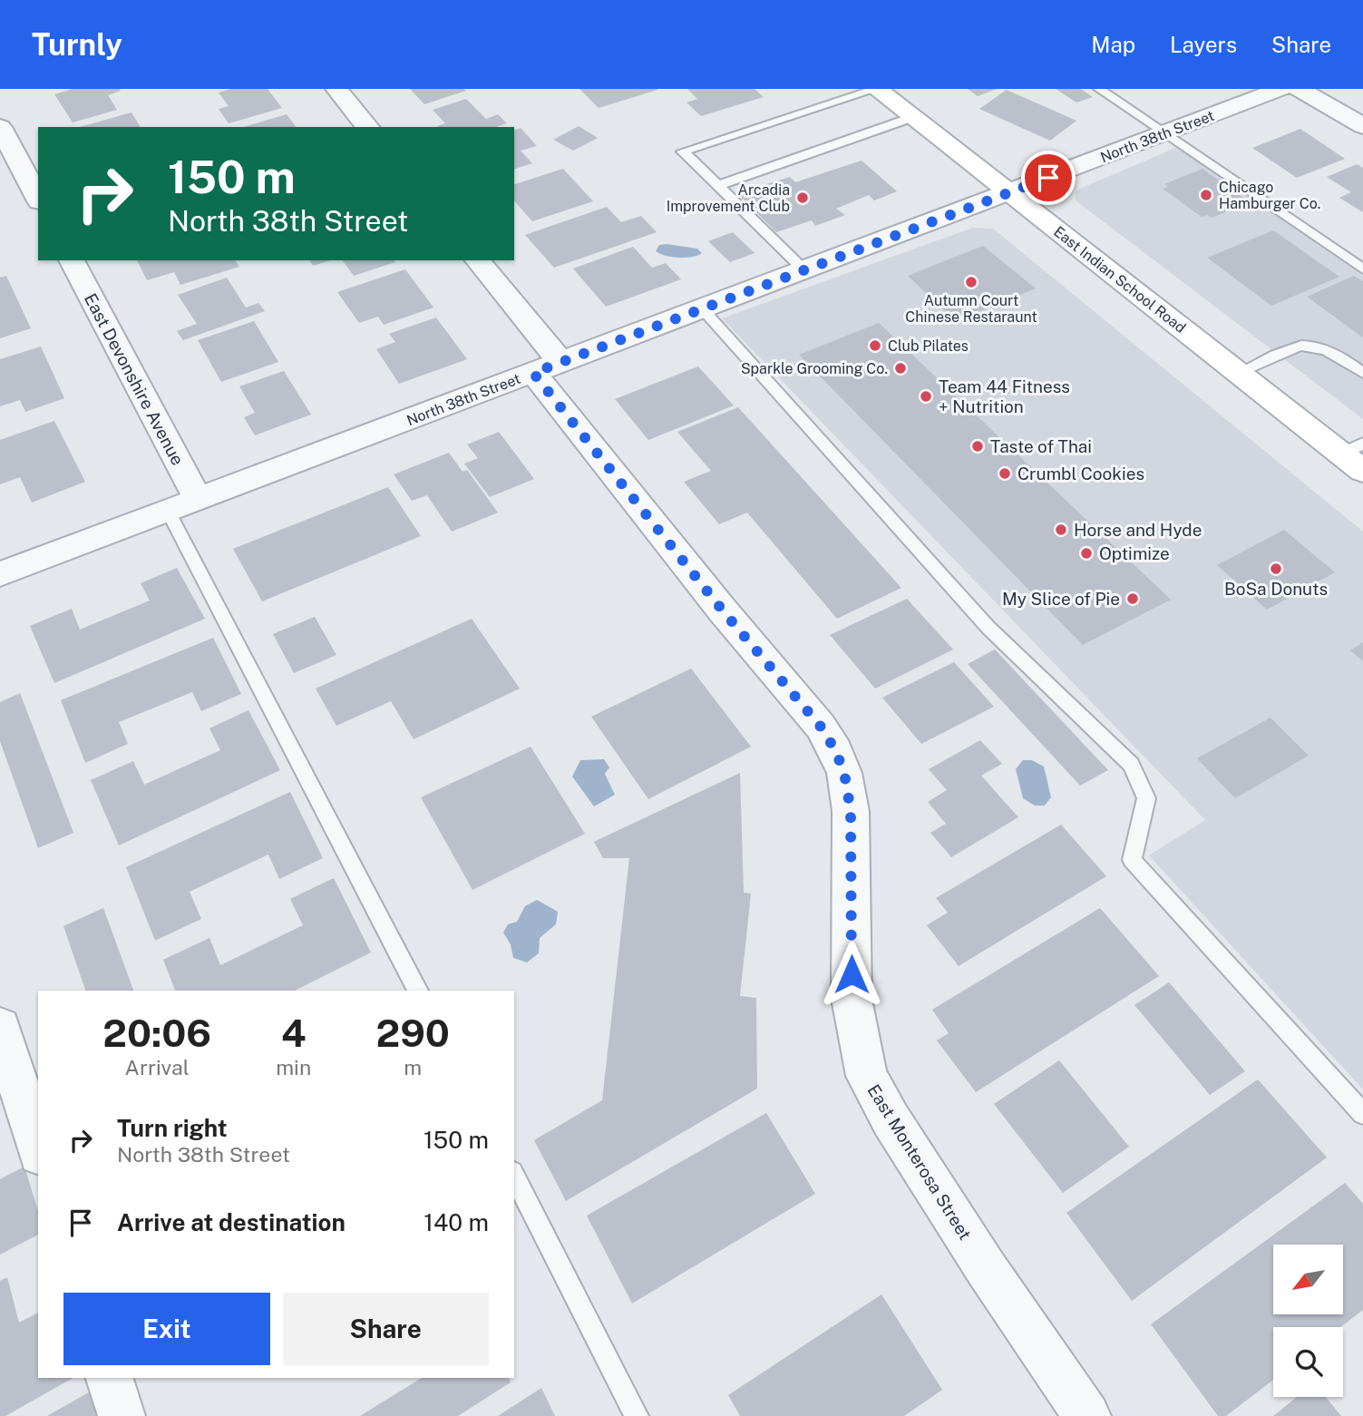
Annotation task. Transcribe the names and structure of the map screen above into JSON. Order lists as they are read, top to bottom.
{
  "streets": {
    "main road": ["East Indian School Road"],
    "street": ["North 38th Street", "East Devonshire Avenue", "East Monterosa Street"]
  },
  "crossings": [
    ["North 38th Street", "East Indian School Road"],
    ["North 38th Street", "East Devonshire Avenue"],
    ["North 38th Street", "East Monterosa Street"]
  ],
  "places": [
    "Chicago Hamburger Co.",
    "Arcadia Improvement Club",
    "Autumn Court Chinese Restaraunt",
    "Club Pilates",
    "Sparkle Grooming Co.",
    "Team 44 Fitness + Nutrition",
    "Taste of Thai",
    "Crumbl Cookies",
    "Horse and Hyde",
    "Optimize",
    "BoSa Donuts",
    "My Slice of Pie"
  ],
  "north": "bottom left",
  "page": {
    "header": "Turnly",
    "nav": ["Map", "Layers", "Share"],
    "turn": ["150 m", "North 38th Street"],
    "eta": [
      "20:06",
      "Arrival",
      "4",
      "min",
      "290",
      "m"
    ],
    "list": [
      {
        "name": "Turn right",
        "note": "North 38th Street",
        "value": "150 m"
      },
      {
        "name": "Arrive at destination",
        "value": "140 m"
      }
    ],
    "buttons": ["Exit", "Share"]
  }
}
